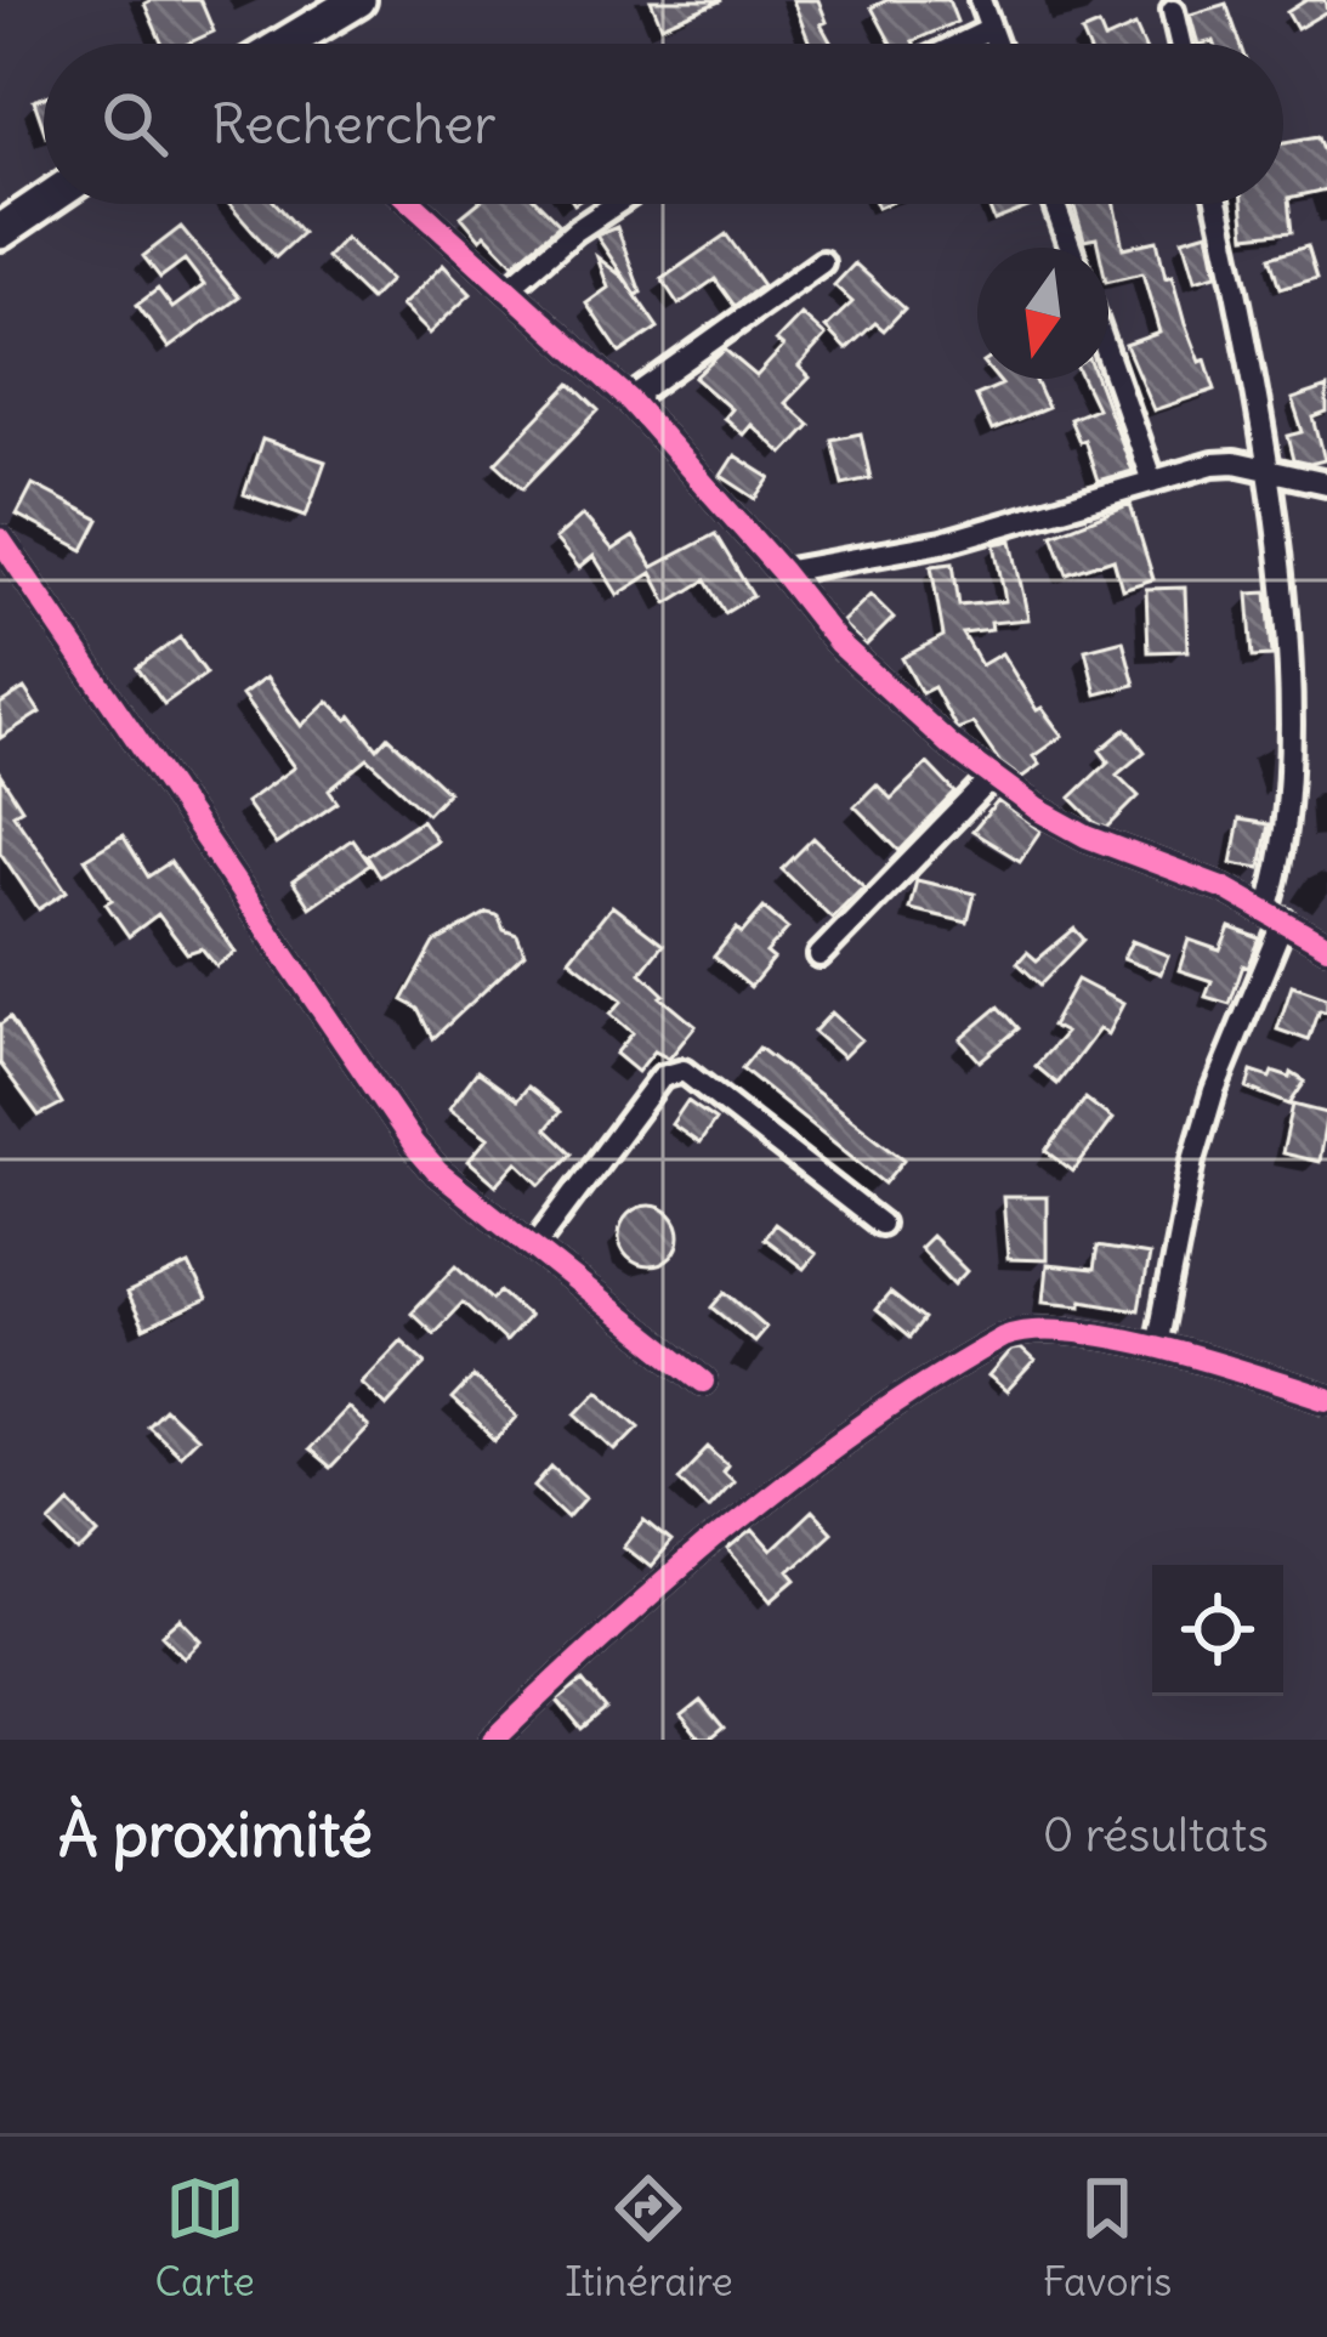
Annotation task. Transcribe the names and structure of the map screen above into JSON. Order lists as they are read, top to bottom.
{
  "north": "bottom",
  "page": {
    "search": "Rechercher",
    "heading": ["À proximité", "0 résultats"],
    "nav": ["Carte", "Itinéraire", "Favoris"]
  }
}
